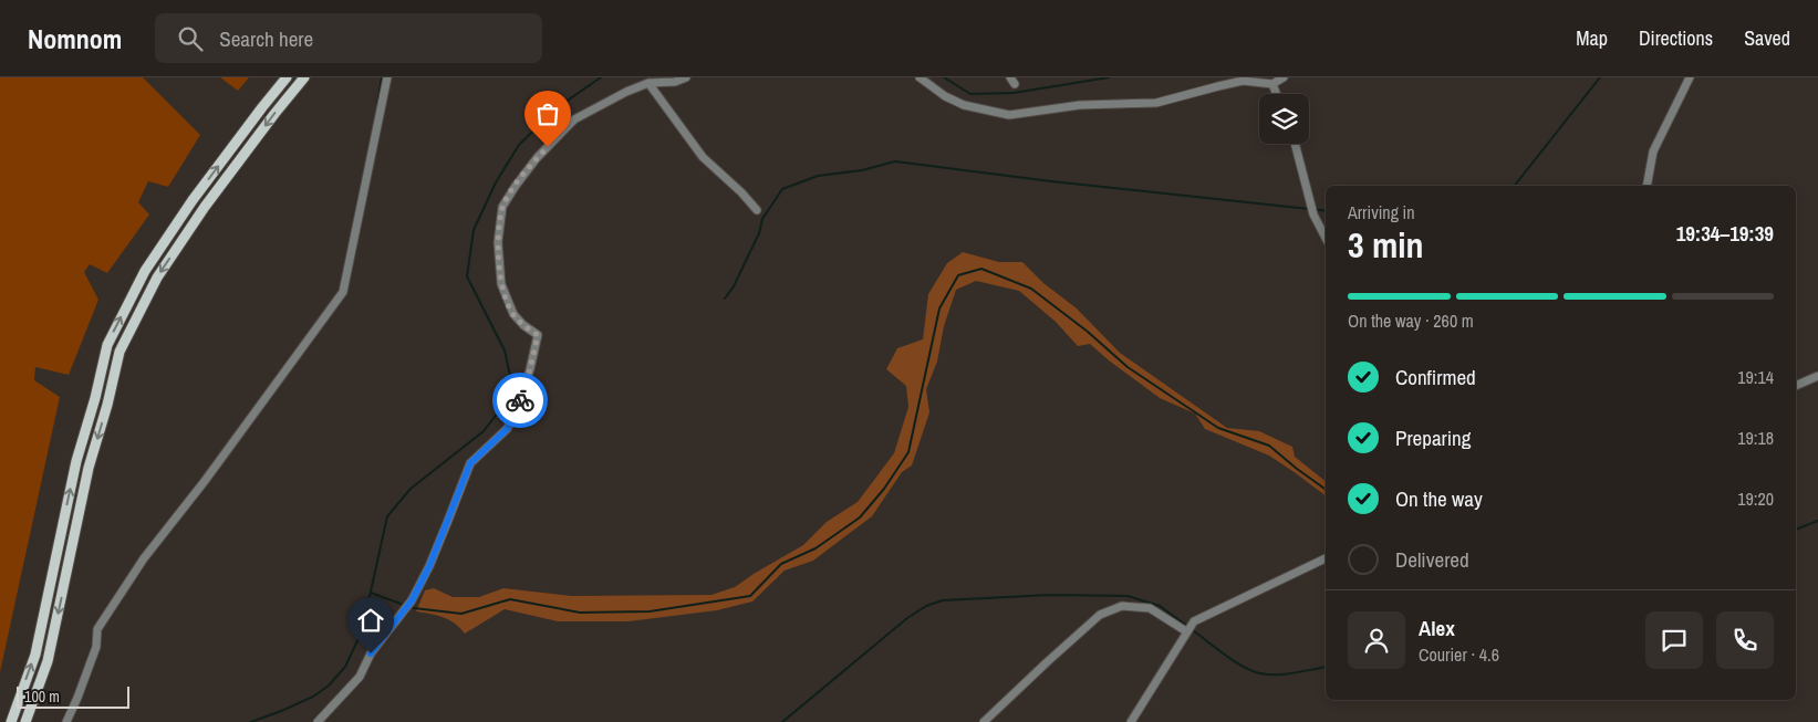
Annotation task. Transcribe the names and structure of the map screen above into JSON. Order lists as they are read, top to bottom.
{
  "scale_bar": "100 m",
  "page": {
    "header": "Nomnom",
    "search": "Search here",
    "nav": ["Map", "Directions", "Saved"],
    "heading": ["3 min", "Arriving in", "19:34–19:39"],
    "panel": ["Alex", "Courier · 4.6"],
    "bar": "On the way · 260 m",
    "list": [
      ["Confirmed", "19:14"],
      ["Preparing", "19:18"],
      ["On the way", "19:20"],
      "Delivered"
    ],
    "scale": "100 m"
  }
}
